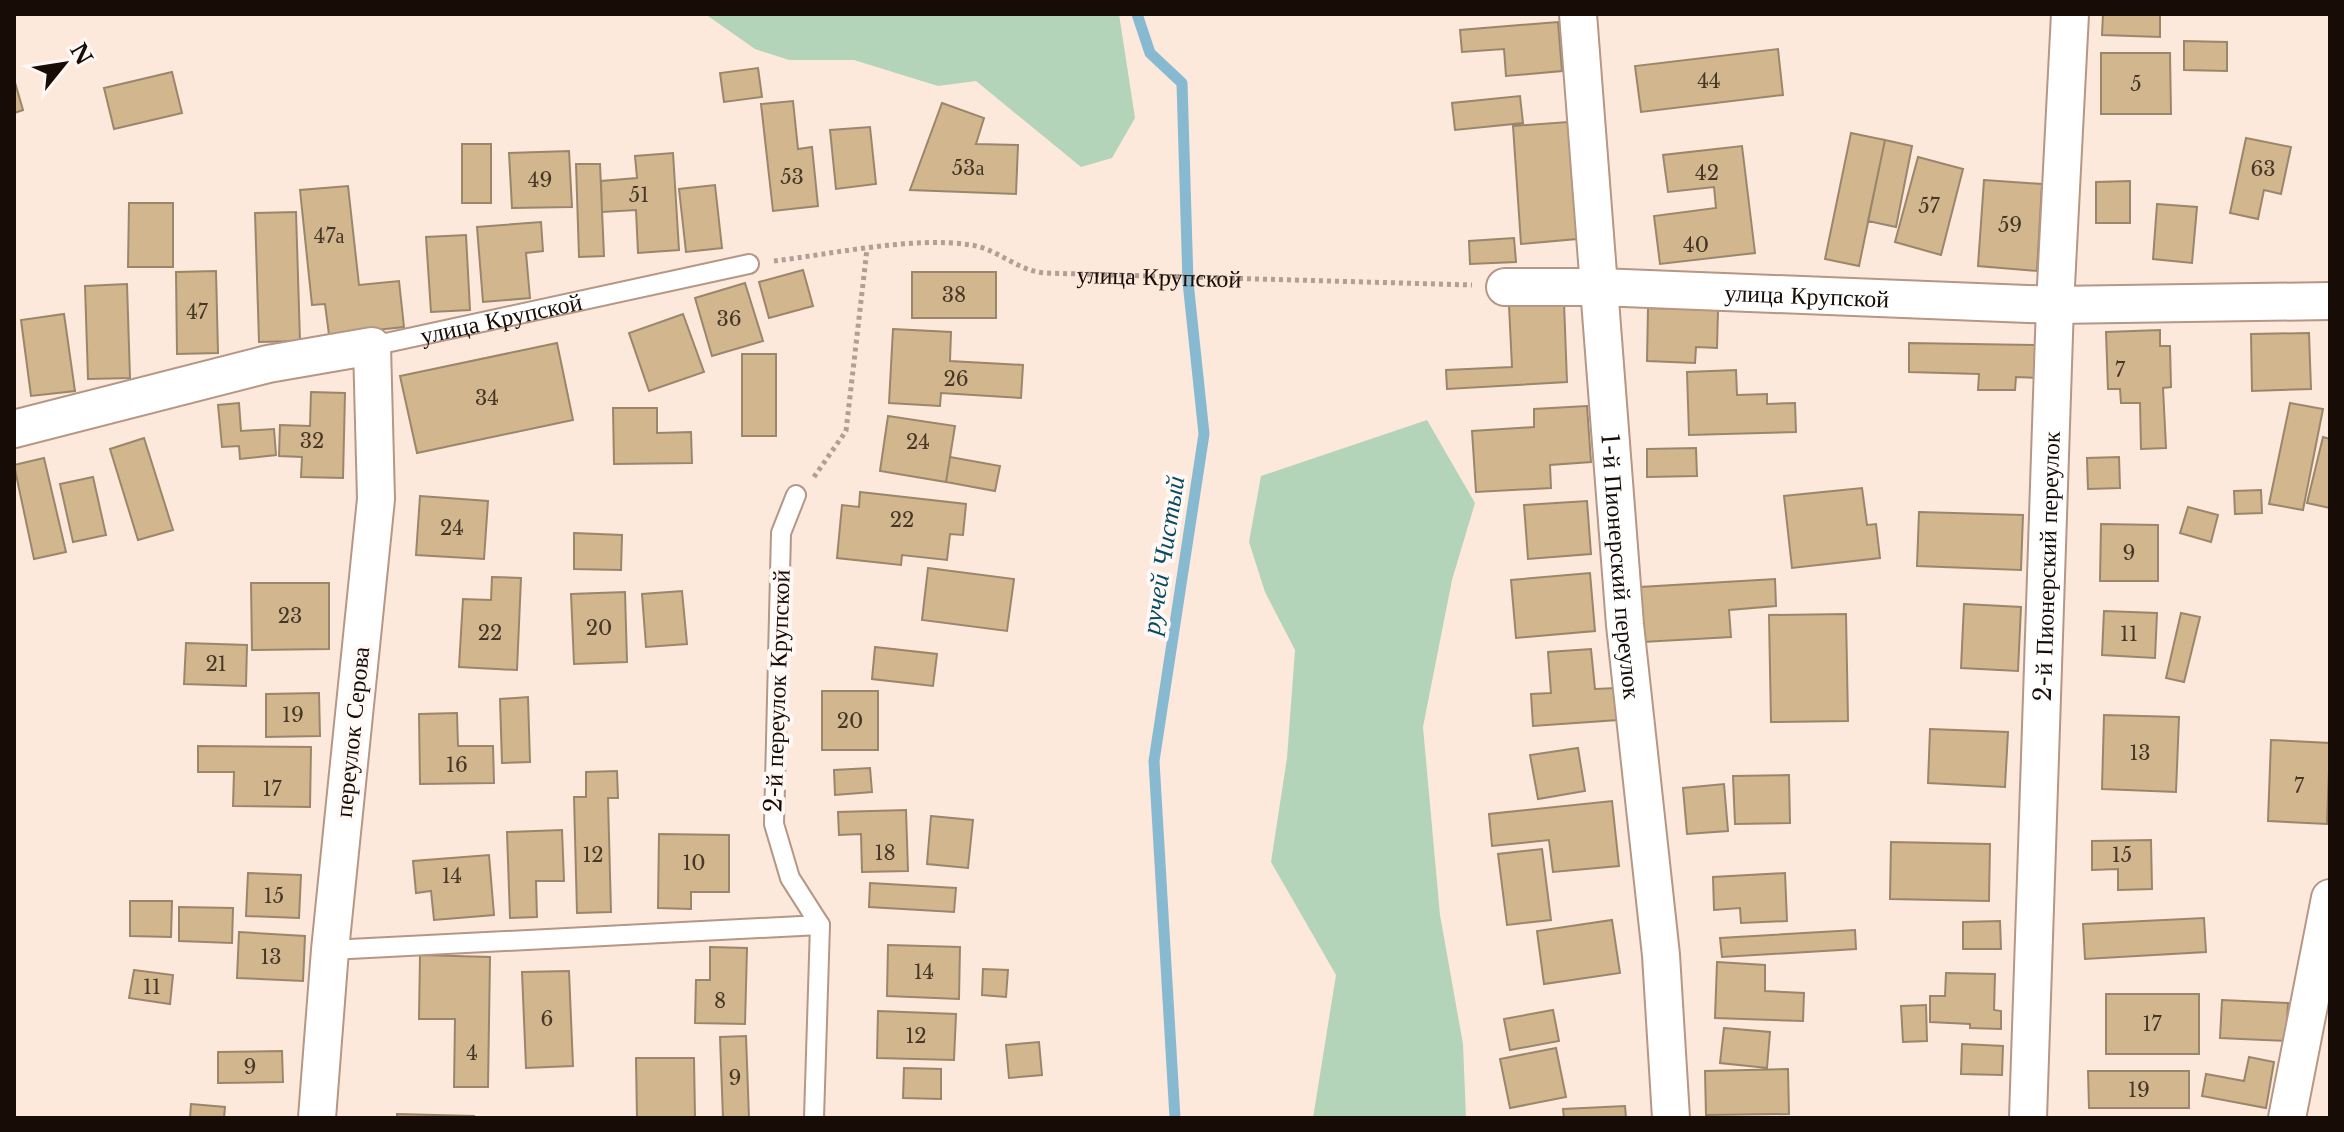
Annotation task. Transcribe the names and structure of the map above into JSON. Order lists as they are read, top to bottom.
{
  "streets": {
    "street": [
      "улица Крупской",
      "1-й Пионерский переулок",
      "2-й Пионерский переулок",
      "переулок Серова"
    ],
    "lane": ["2-й переулок Крупской"]
  },
  "crossings": [
    ["улица Крупской", "1-й Пионерский переулок"],
    ["улица Крупской", "2-й Пионерский переулок"],
    ["улица Крупской", "переулок Серова"]
  ],
  "water": ["ручей Чистый"],
  "house_numbers": [
    "44",
    "5",
    "53а",
    "63",
    "42",
    "53",
    "49",
    "51",
    "57",
    "59",
    "47а",
    "40",
    "38",
    "47",
    "36",
    "7",
    "26",
    "34",
    "32",
    "24",
    "22",
    "24",
    "9",
    "23",
    "20",
    "22",
    "11",
    "21",
    "19",
    "20",
    "13",
    "16",
    "7",
    "17",
    "18",
    "12",
    "15",
    "10",
    "14",
    "15",
    "13",
    "14",
    "11",
    "8",
    "6",
    "17",
    "12",
    "4",
    "9",
    "9",
    "19"
  ],
  "north": "top right"
}
